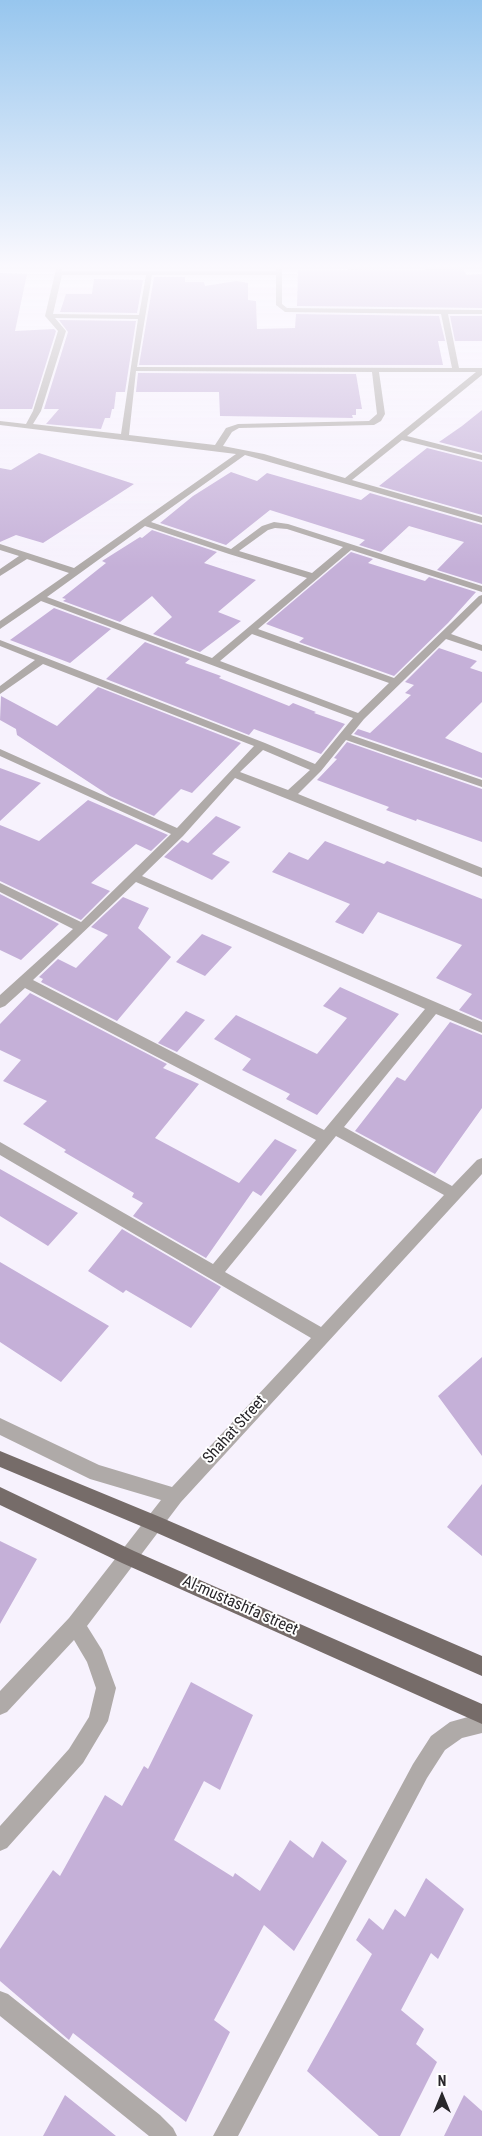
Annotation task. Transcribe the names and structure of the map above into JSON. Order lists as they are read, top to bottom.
{
  "streets": {
    "main road": ["Al-mustashfa street"],
    "street": ["Shahat Street"]
  },
  "crossings": [
    ["Shahat Street", "Al-mustashfa street"]
  ],
  "north": "top"
}
